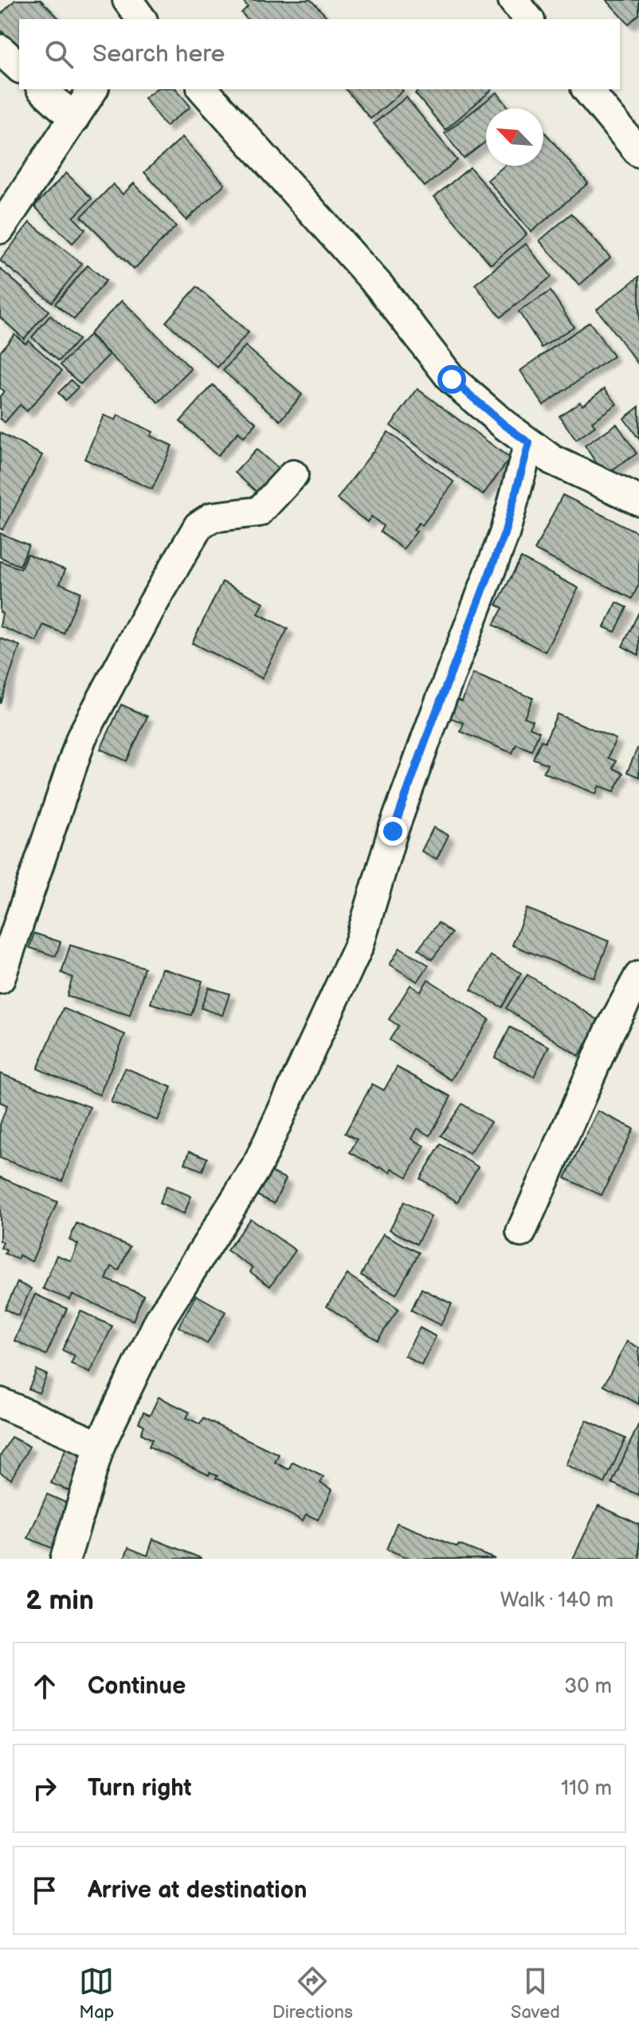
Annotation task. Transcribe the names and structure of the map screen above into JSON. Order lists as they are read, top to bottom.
{
  "north": "top left",
  "page": {
    "search": "Search here",
    "heading": ["2 min", "Walk · 140 m"],
    "list": [
      ["Continue", "30 m"],
      ["Turn right", "110 m"],
      "Arrive at destination"
    ],
    "nav": ["Map", "Directions", "Saved"]
  }
}
